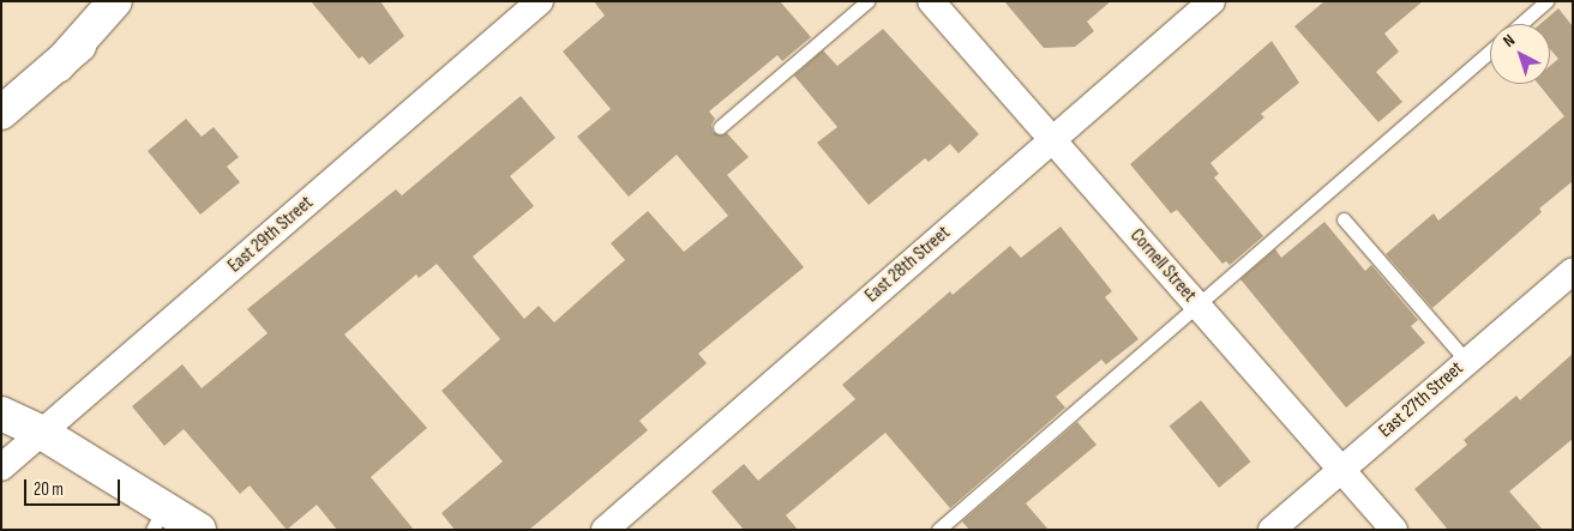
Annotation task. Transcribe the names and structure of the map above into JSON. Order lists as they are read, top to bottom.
{
  "streets": {
    "street": [
      "East 29th Street",
      "East 28th Street",
      "Cornell Street",
      "East 27th Street"
    ]
  },
  "crossings": [
    ["East 28th Street", "Cornell Street"],
    ["Cornell Street", "East 27th Street"]
  ],
  "scale_bar": "20 m",
  "north": "top left"
}
